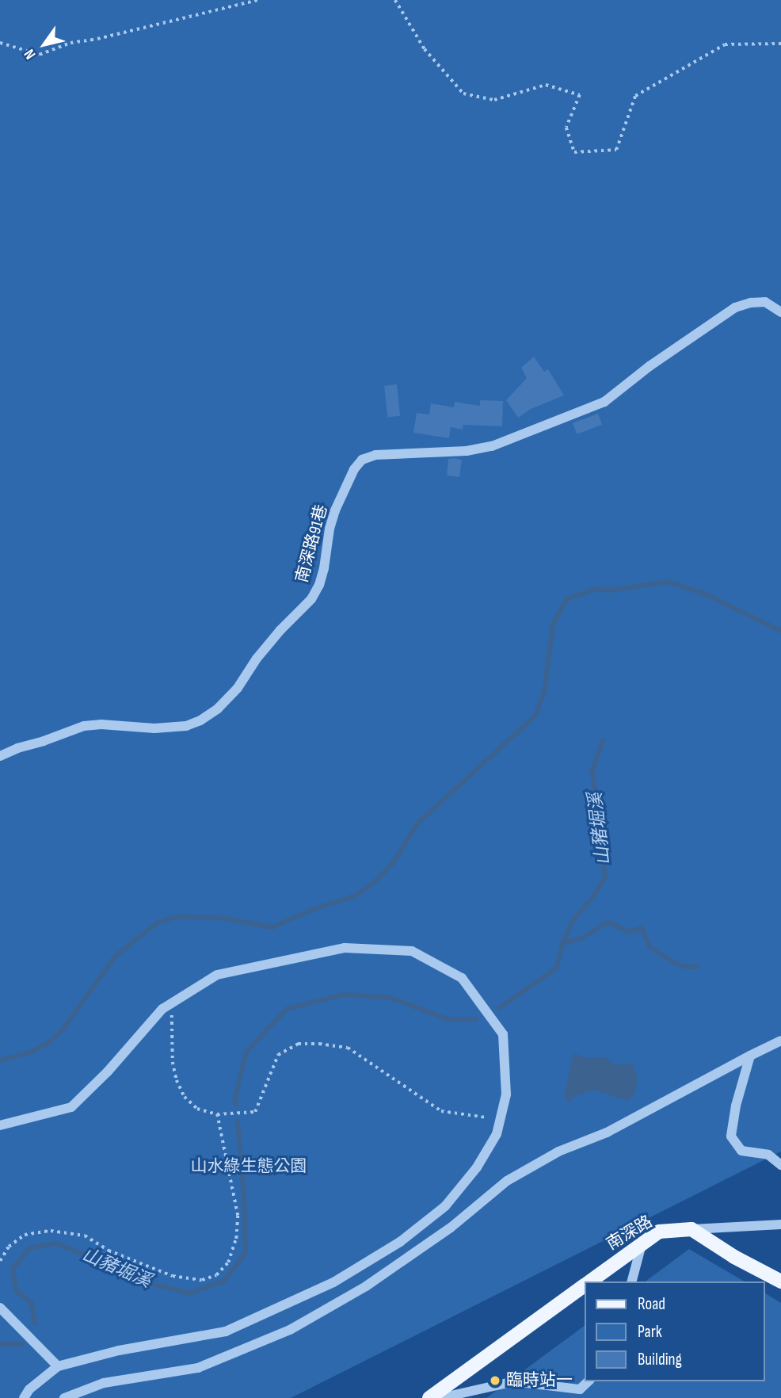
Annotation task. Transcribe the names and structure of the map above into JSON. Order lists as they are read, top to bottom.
{
  "streets": {
    "main road": ["南深路"],
    "street": ["南深路91巷"]
  },
  "water": ["山豬堀溪"],
  "parks": ["山水綠生態公園"],
  "places": ["臨時站一"],
  "legend": ["Road", "Park", "Building"],
  "north": "bottom left"
}
